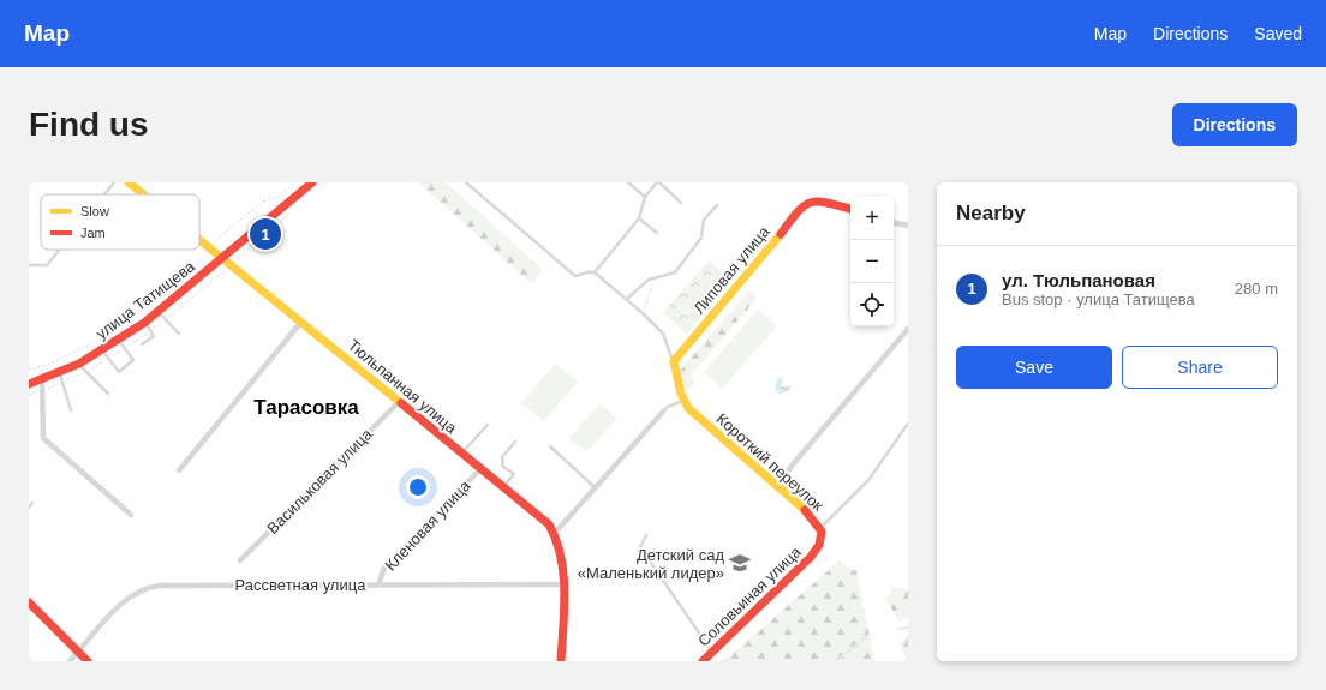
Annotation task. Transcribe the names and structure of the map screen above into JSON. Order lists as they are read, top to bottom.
{
  "streets": {
    "street": [
      "Липовая улица",
      "улица Татищева",
      "Тюльпанная улица",
      "Короткий переулок",
      "Васильковая улица",
      "Кленовая улица",
      "Рассветная улица",
      "Соловьиная улица"
    ]
  },
  "crossings": [
    ["улица Татищева", "Тюльпанная улица"],
    ["Тюльпанная улица", "Васильковая улица"],
    ["Тюльпанная улица", "Кленовая улица"],
    ["Тюльпанная улица", "Рассветная улица"],
    ["Короткий переулок", "Соловьиная улица"],
    ["Кленовая улица", "Рассветная улица"]
  ],
  "districts": ["Тарасовка"],
  "places": {
    "school or university": ["Детский сад «Маленький лидер»"]
  },
  "legend": ["Slow", "Jam"],
  "page": {
    "header": "Map",
    "nav": ["Map", "Directions", "Saved"],
    "buttons": [
      "Directions",
      ["Save", "Share"]
    ],
    "title": "Find us",
    "heading": "Nearby",
    "map_buttons": ["+", "−"],
    "pins": "1",
    "list": [
      {
        "mark": "1",
        "name": "ул. Тюльпановая",
        "note": "Bus stop · улица Татищева",
        "value": "280 m"
      }
    ]
  }
}
